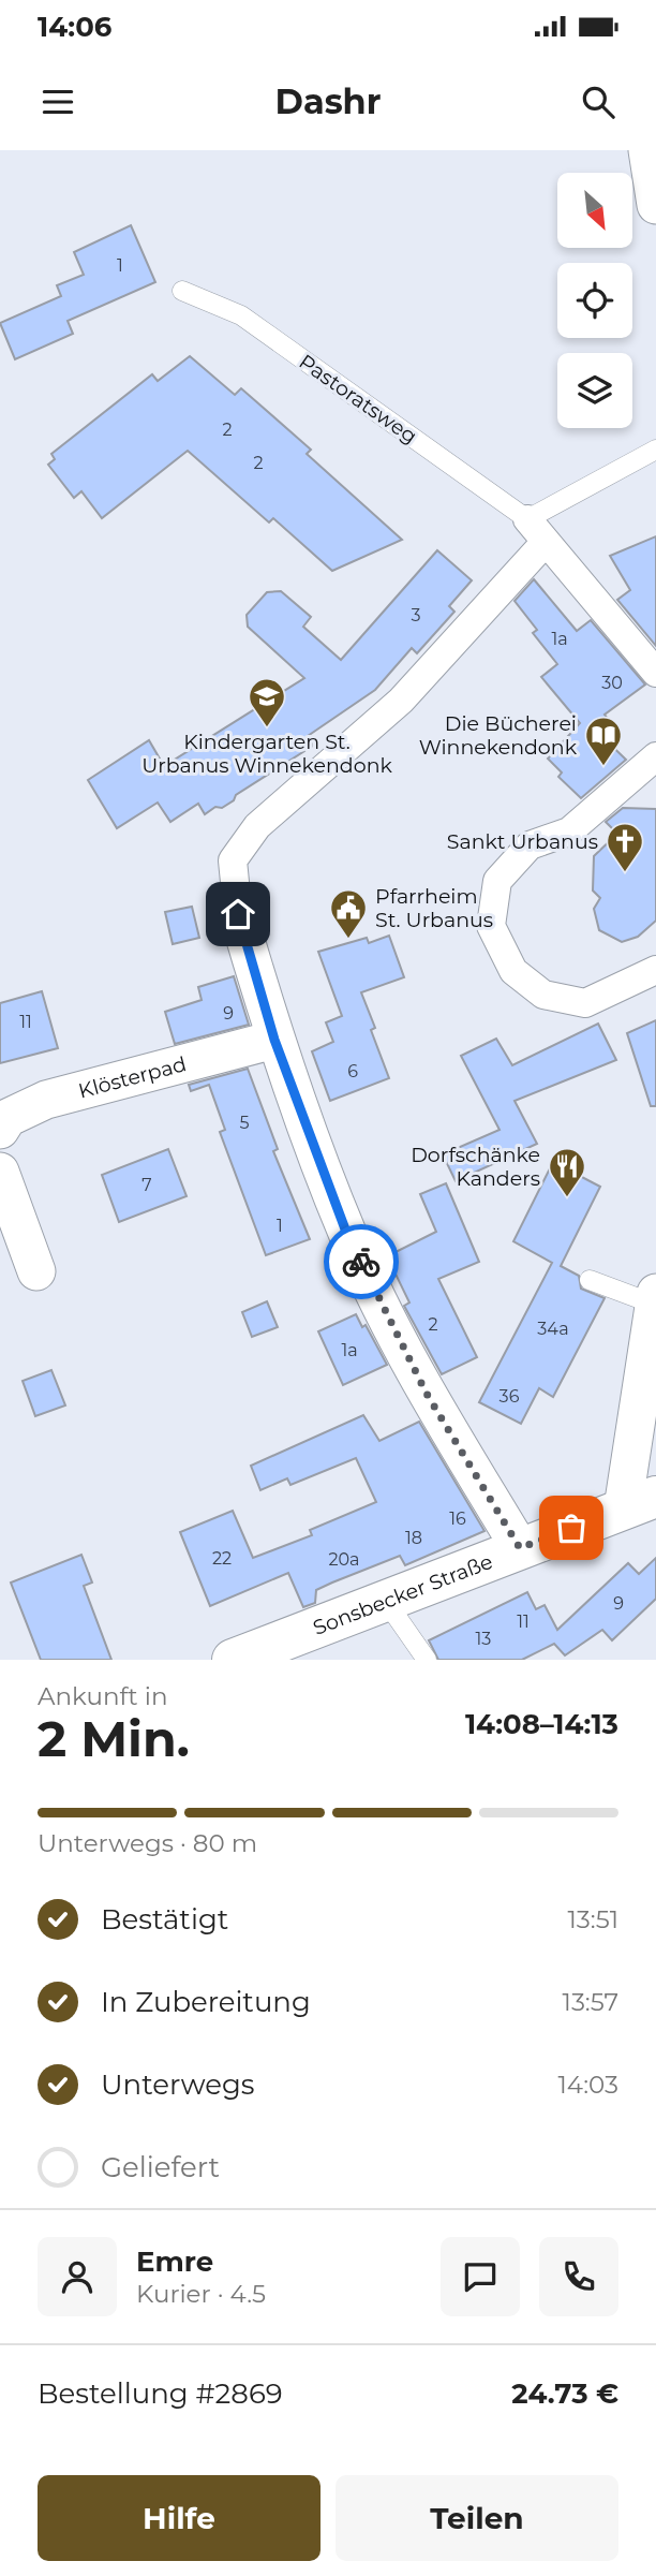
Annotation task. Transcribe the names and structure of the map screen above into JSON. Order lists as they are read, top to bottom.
{
  "streets": {
    "main road": ["Sonsbecker Straße"],
    "street": ["Klösterpad"],
    "lane": ["Pastoratsweg"]
  },
  "places": {
    "school or university": ["Kindergarten St. Urbanus Winnekendonk"],
    "library": ["Die Bücherei Winnekendonk"],
    "church": ["Sankt Urbanus"],
    "public building": ["Pfarrheim St. Urbanus"],
    "restaurant": ["Dorfschänke Kanders"]
  },
  "house_numbers": [
    "1",
    "2",
    "2",
    "3",
    "1a",
    "30",
    "9",
    "11",
    "6",
    "5",
    "7",
    "1",
    "2",
    "34a",
    "1a",
    "36",
    "16",
    "18",
    "22",
    "20a",
    "9",
    "11",
    "13"
  ],
  "north": "bottom right",
  "page": {
    "status": "14:06",
    "header": "Dashr",
    "heading": ["2 Min.", "Ankunft in", "14:08–14:13"],
    "panel": [
      "Emre",
      "Kurier · 4.5",
      "Bestellung #2869",
      "24.73 €"
    ],
    "bar": "Unterwegs · 80 m",
    "list": [
      ["Bestätigt", "13:51"],
      ["In Zubereitung", "13:57"],
      ["Unterwegs", "14:03"],
      "Geliefert"
    ],
    "buttons": ["Hilfe", "Teilen"]
  }
}
